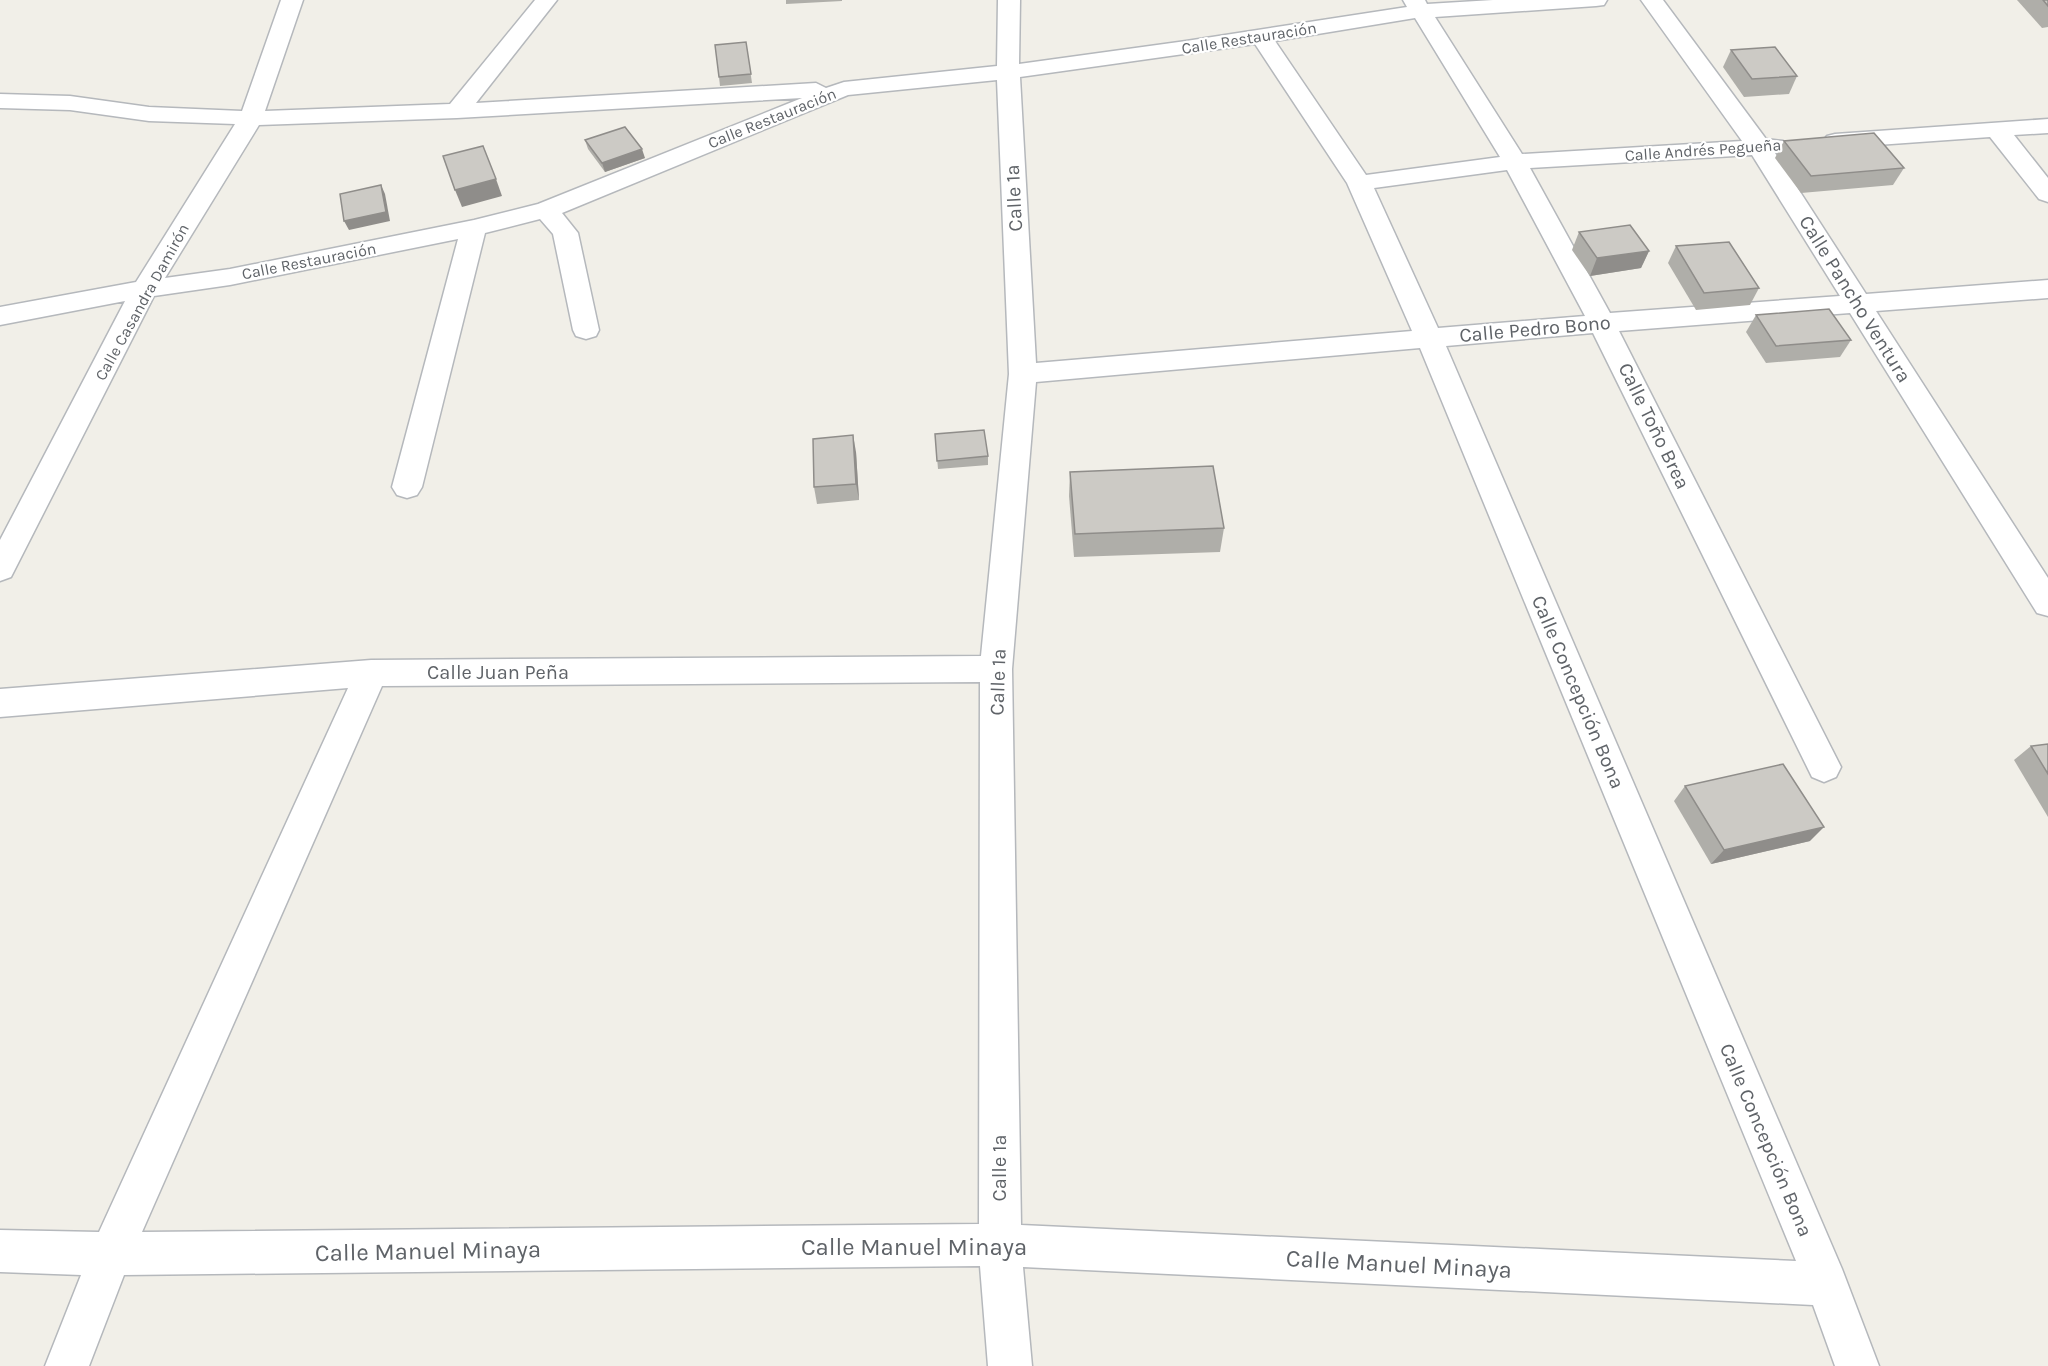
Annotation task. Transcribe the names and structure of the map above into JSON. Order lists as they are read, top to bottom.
{
  "streets": {
    "street": [
      "Calle Restauración",
      "Calle Andrés Pegueña",
      "Calle 1ª",
      "Calle Pancho Ventura",
      "Calle Casandra Damirón",
      "Calle Pedro Bono",
      "Calle Toño Brea",
      "Calle Juan Peña",
      "Calle Concepción Bona",
      "Calle Manuel Minaya"
    ]
  },
  "crossings": [
    ["Calle Restauración", "Calle 1ª"],
    ["Calle Restauración", "Calle Casandra Damirón"],
    ["Calle Restauración", "Calle Toño Brea"],
    ["Calle Restauración", "Calle Concepción Bona"],
    ["Calle Andrés Pegueña", "Calle Pancho Ventura"],
    ["Calle Andrés Pegueña", "Calle Toño Brea"],
    ["Calle Andrés Pegueña", "Calle Concepción Bona"],
    ["Calle 1ª", "Calle Pedro Bono"],
    ["Calle 1ª", "Calle Juan Peña"],
    ["Calle 1ª", "Calle Manuel Minaya"],
    ["Calle Pancho Ventura", "Calle Pedro Bono"],
    ["Calle Pedro Bono", "Calle Toño Brea"],
    ["Calle Pedro Bono", "Calle Concepción Bona"],
    ["Calle Concepción Bona", "Calle Manuel Minaya"]
  ]
}
